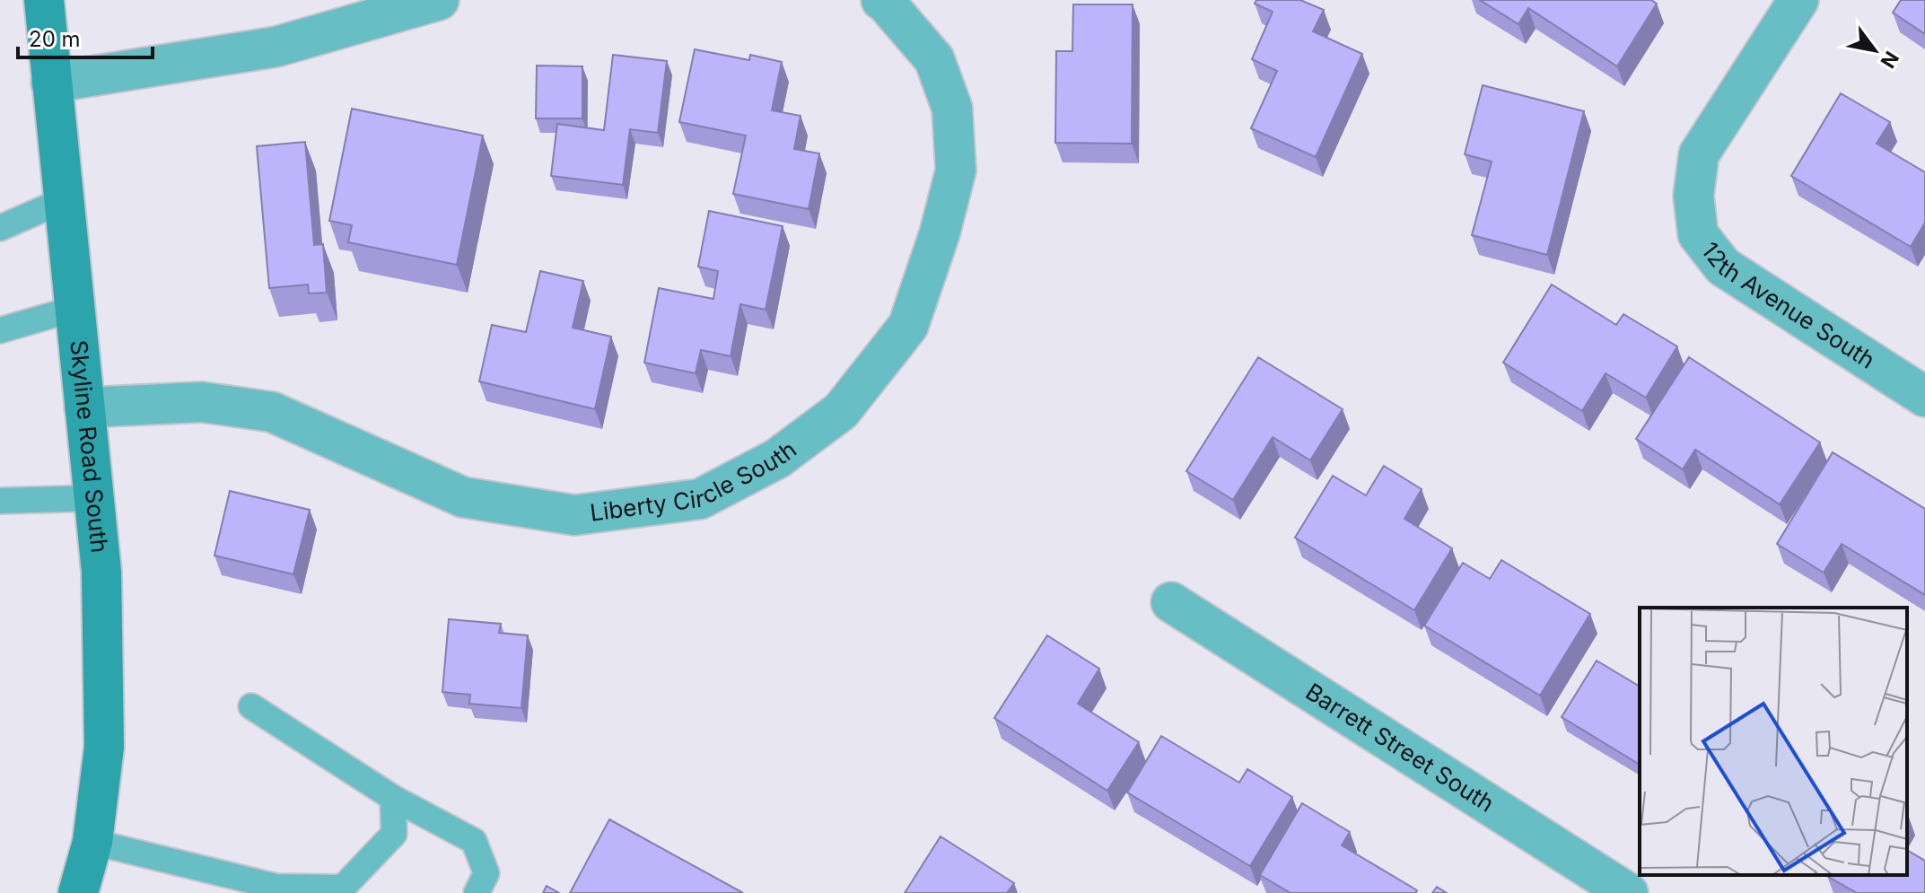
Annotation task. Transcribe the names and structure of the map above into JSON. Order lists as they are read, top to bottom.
{
  "streets": {
    "main road": ["Skyline Road South"],
    "street": ["12th Avenue South", "Liberty Circle South", "Barrett Street South"]
  },
  "crossings": [
    ["Skyline Road South", "Liberty Circle South"]
  ],
  "scale_bar": "20 m",
  "north": "bottom right"
}
